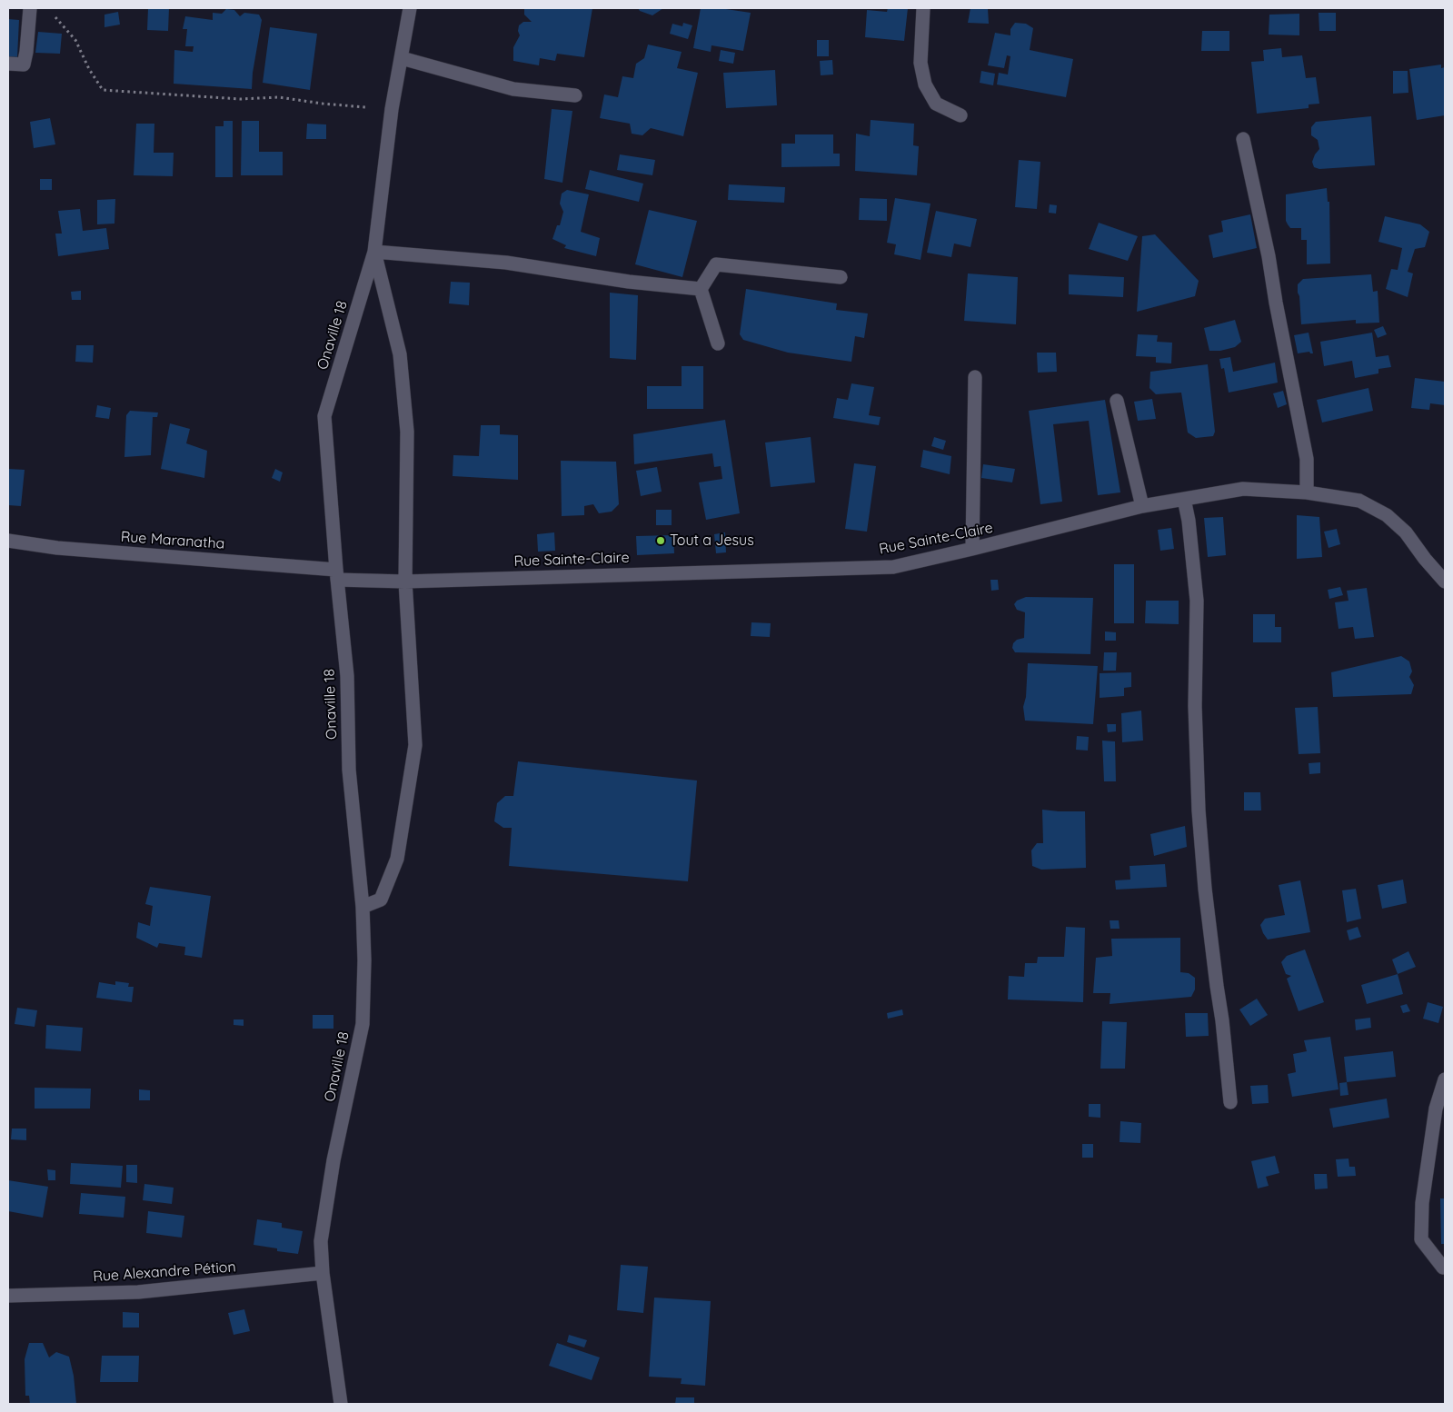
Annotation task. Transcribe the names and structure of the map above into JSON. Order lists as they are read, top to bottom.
{
  "streets": {
    "street": [
      "Onaville 18",
      "Rue Sainte-Claire",
      "Rue Maranatha",
      "Rue Alexandre Pétion"
    ]
  },
  "crossings": [
    ["Onaville 18", "Rue Sainte-Claire"],
    ["Onaville 18", "Rue Maranatha"],
    ["Onaville 18", "Rue Alexandre Pétion"],
    ["Rue Sainte-Claire", "Rue Maranatha"]
  ],
  "places": ["Tout a Jesus"]
}
